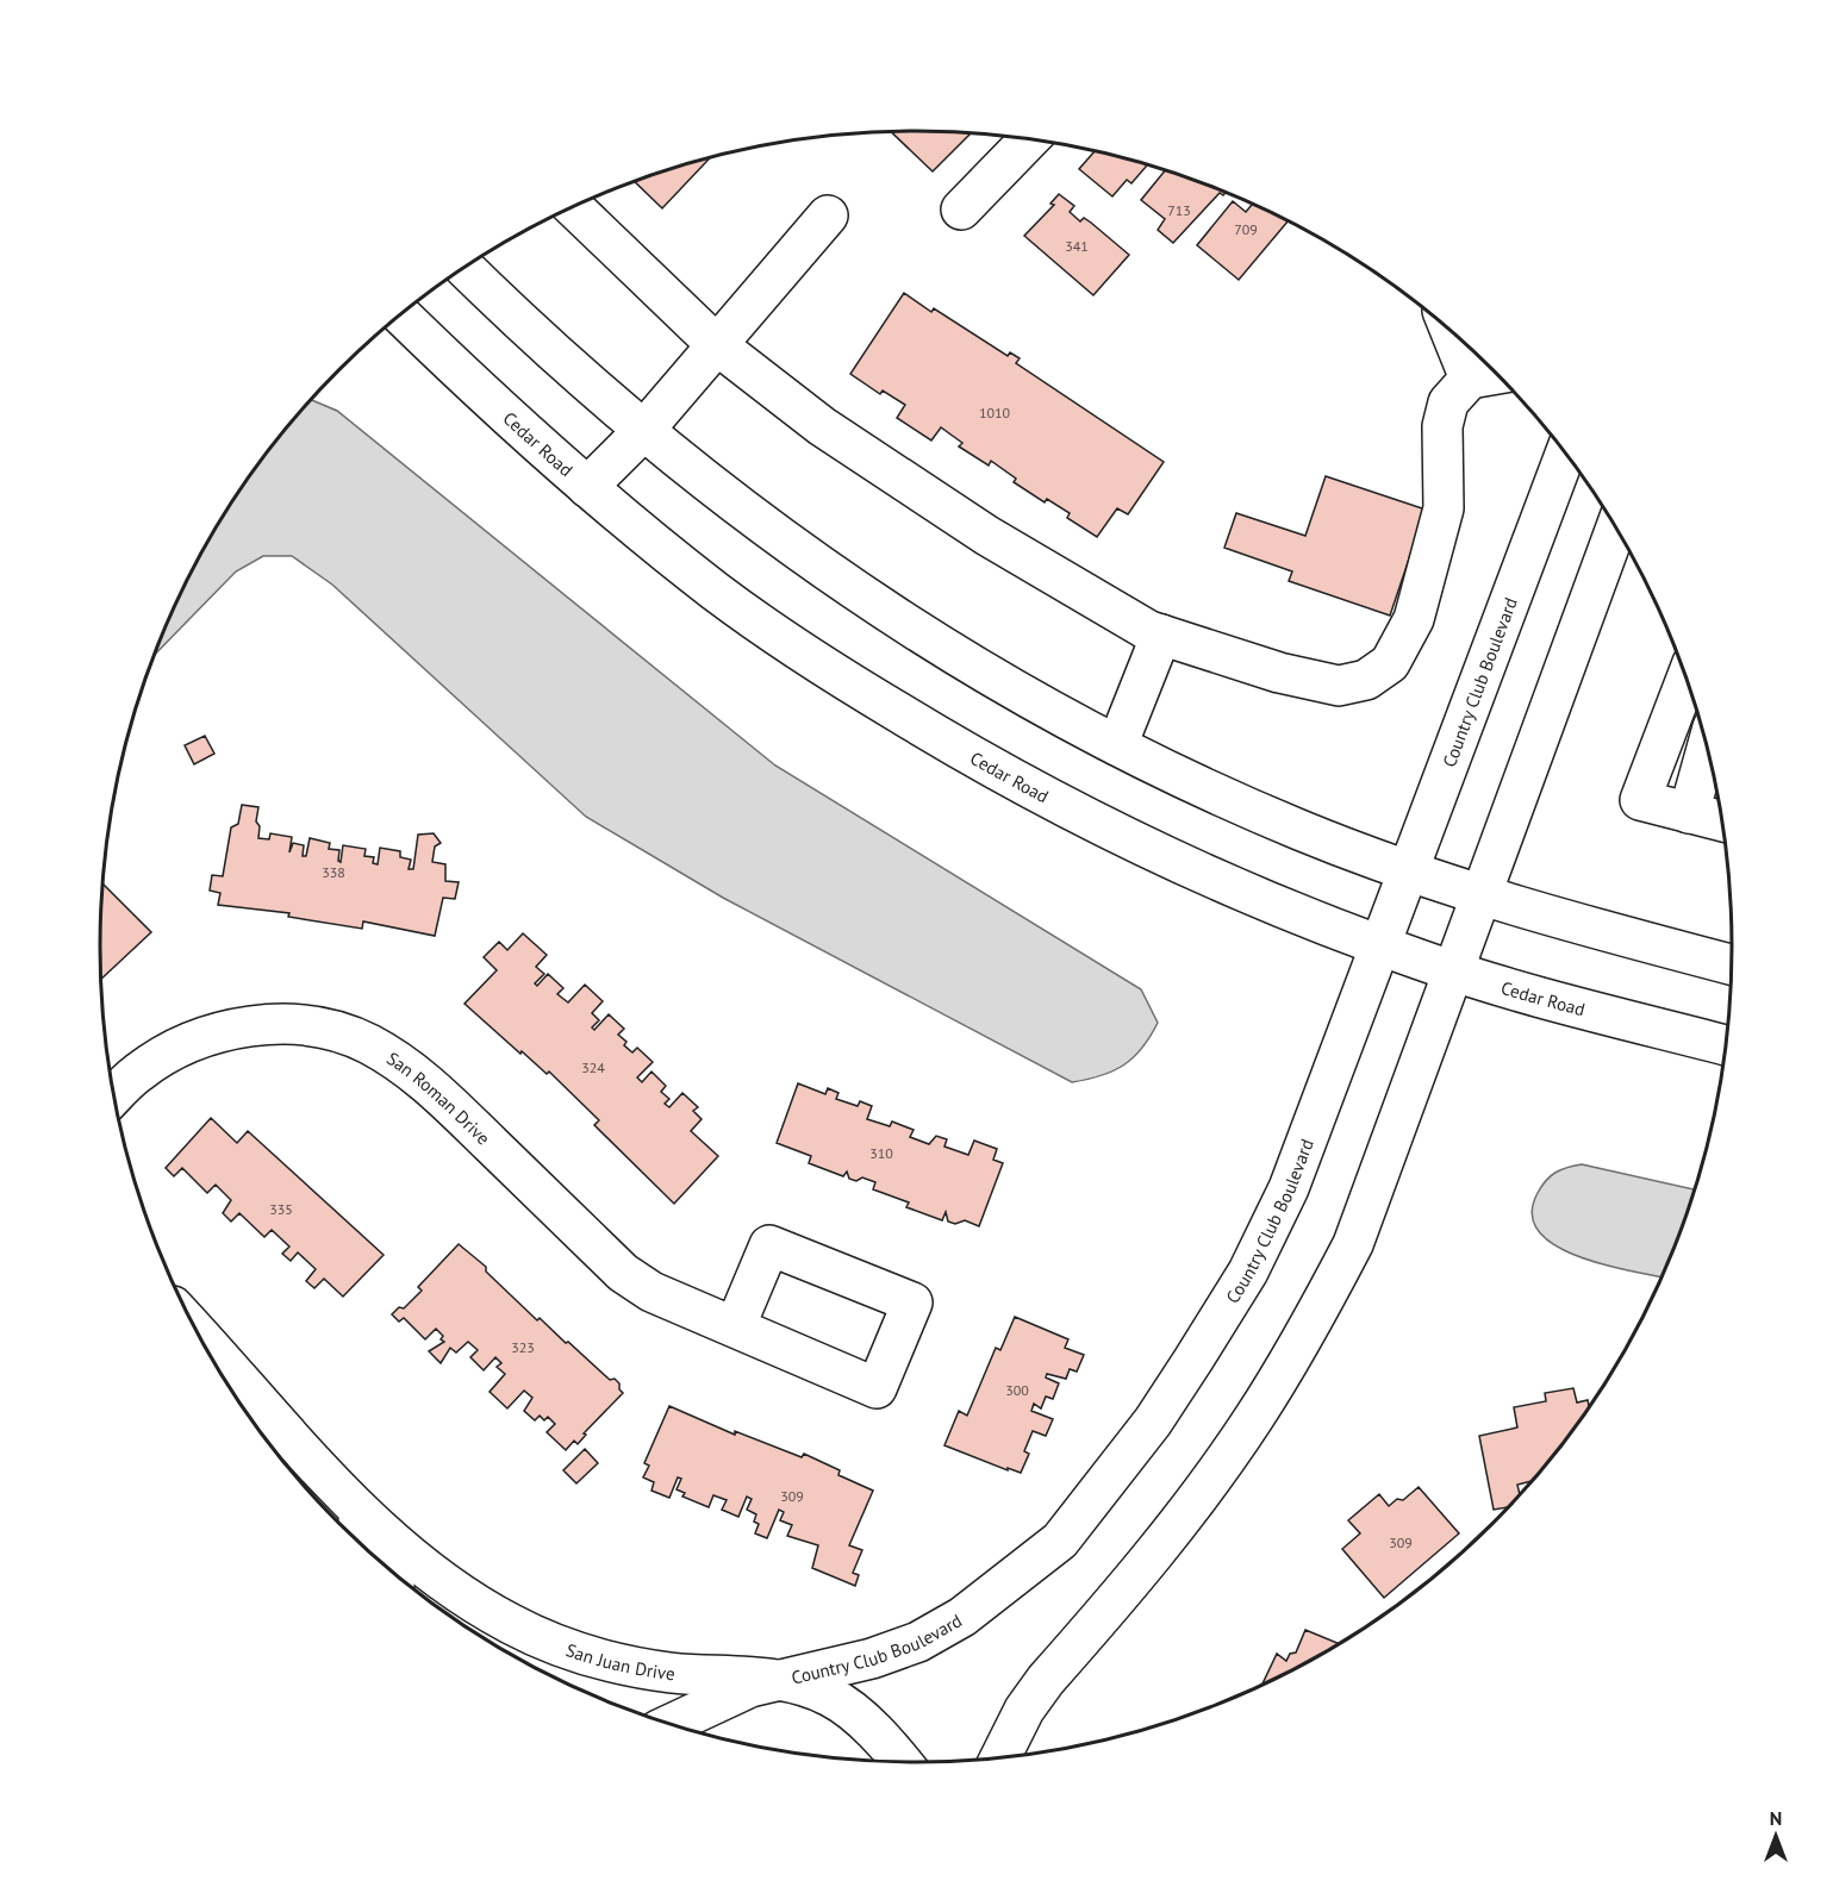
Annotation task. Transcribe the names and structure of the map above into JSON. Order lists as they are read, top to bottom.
{
  "streets": {
    "street": [
      "Cedar Road",
      "Country Club Boulevard",
      "San Roman Drive",
      "San Juan Drive"
    ]
  },
  "crossings": [
    ["Cedar Road", "Country Club Boulevard"],
    ["Country Club Boulevard", "San Juan Drive"]
  ],
  "house_numbers": [
    "713",
    "709",
    "341",
    "1010",
    "338",
    "324",
    "310",
    "335",
    "323",
    "300",
    "309",
    "309"
  ],
  "north": "top"
}
